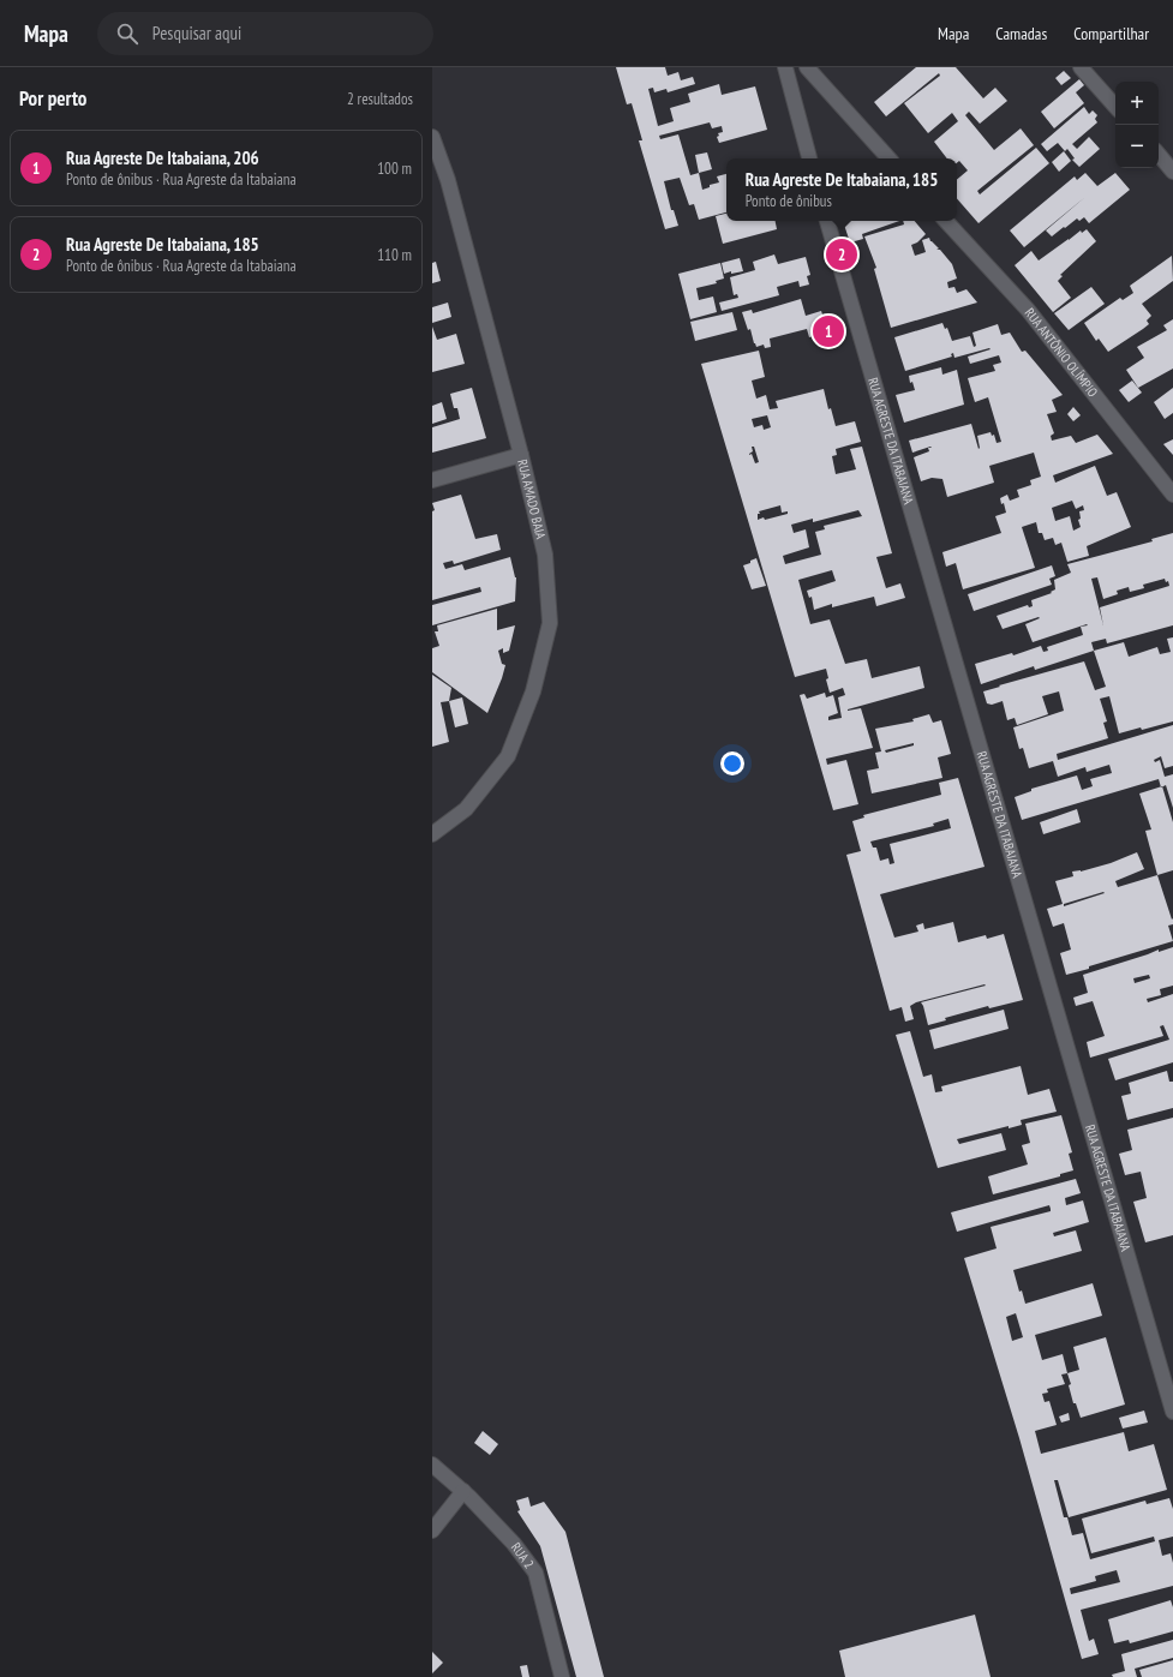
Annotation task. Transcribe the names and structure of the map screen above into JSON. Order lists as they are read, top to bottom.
{
  "streets": {
    "street": [
      "RUA ANTÔNIO OLÍMPIO",
      "RUA AGRESTE DA ITABAIANA",
      "RUA AMADO BAIA",
      "RUA 2"
    ]
  },
  "page": {
    "header": "Mapa",
    "search": "Pesquisar aqui",
    "nav": ["Mapa", "Camadas", "Compartilhar"],
    "heading": ["Por perto", "2 resultados"],
    "map_buttons": ["+", "−"],
    "list": [
      {
        "mark": "1",
        "name": "Rua Agreste De Itabaiana, 206",
        "note": "Ponto de ônibus · Rua Agreste da Itabaiana",
        "value": "100 m"
      },
      {
        "mark": "2",
        "name": "Rua Agreste De Itabaiana, 185",
        "note": "Ponto de ônibus · Rua Agreste da Itabaiana",
        "value": "110 m"
      }
    ],
    "popup": ["Rua Agreste De Itabaiana, 185", "Ponto de ônibus"],
    "pins": ["2", "1"]
  }
}
